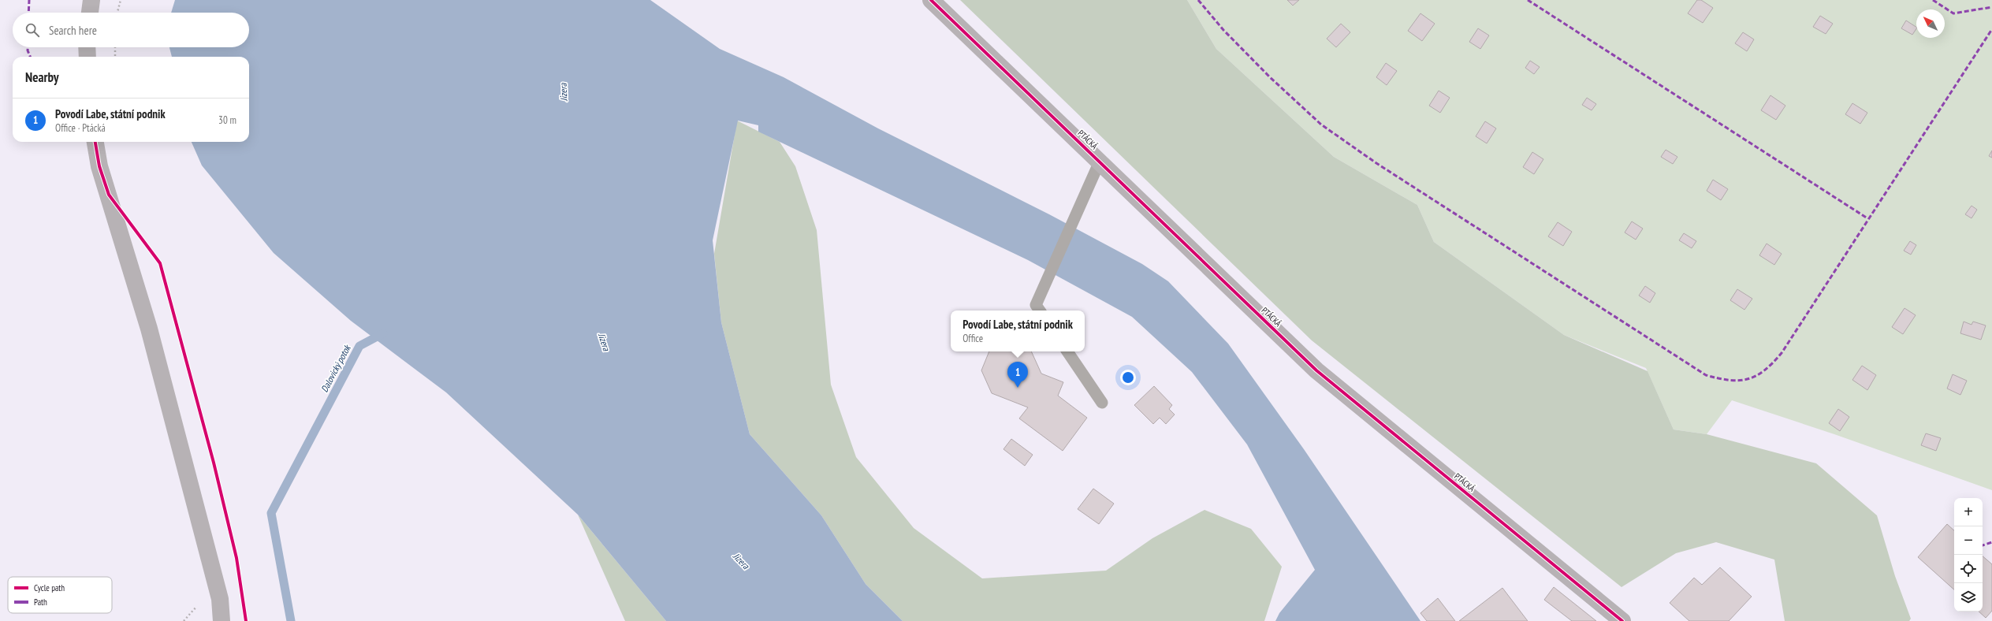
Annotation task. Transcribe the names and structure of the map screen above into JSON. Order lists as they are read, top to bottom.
{
  "streets": {
    "street": ["PTÁCKÁ"]
  },
  "water": ["Jizera", "Dalovický potok"],
  "legend": ["Cycle path", "Path"],
  "north": "top left",
  "page": {
    "search": "Search here",
    "heading": "Nearby",
    "list": [
      {
        "mark": "1",
        "name": "Povodí Labe, státní podnik",
        "note": "Office · Ptácká",
        "value": "30 m"
      }
    ],
    "popup": ["Povodí Labe, státní podnik", "Office"],
    "pins": "1",
    "map_buttons": ["+", "−"]
  }
}
